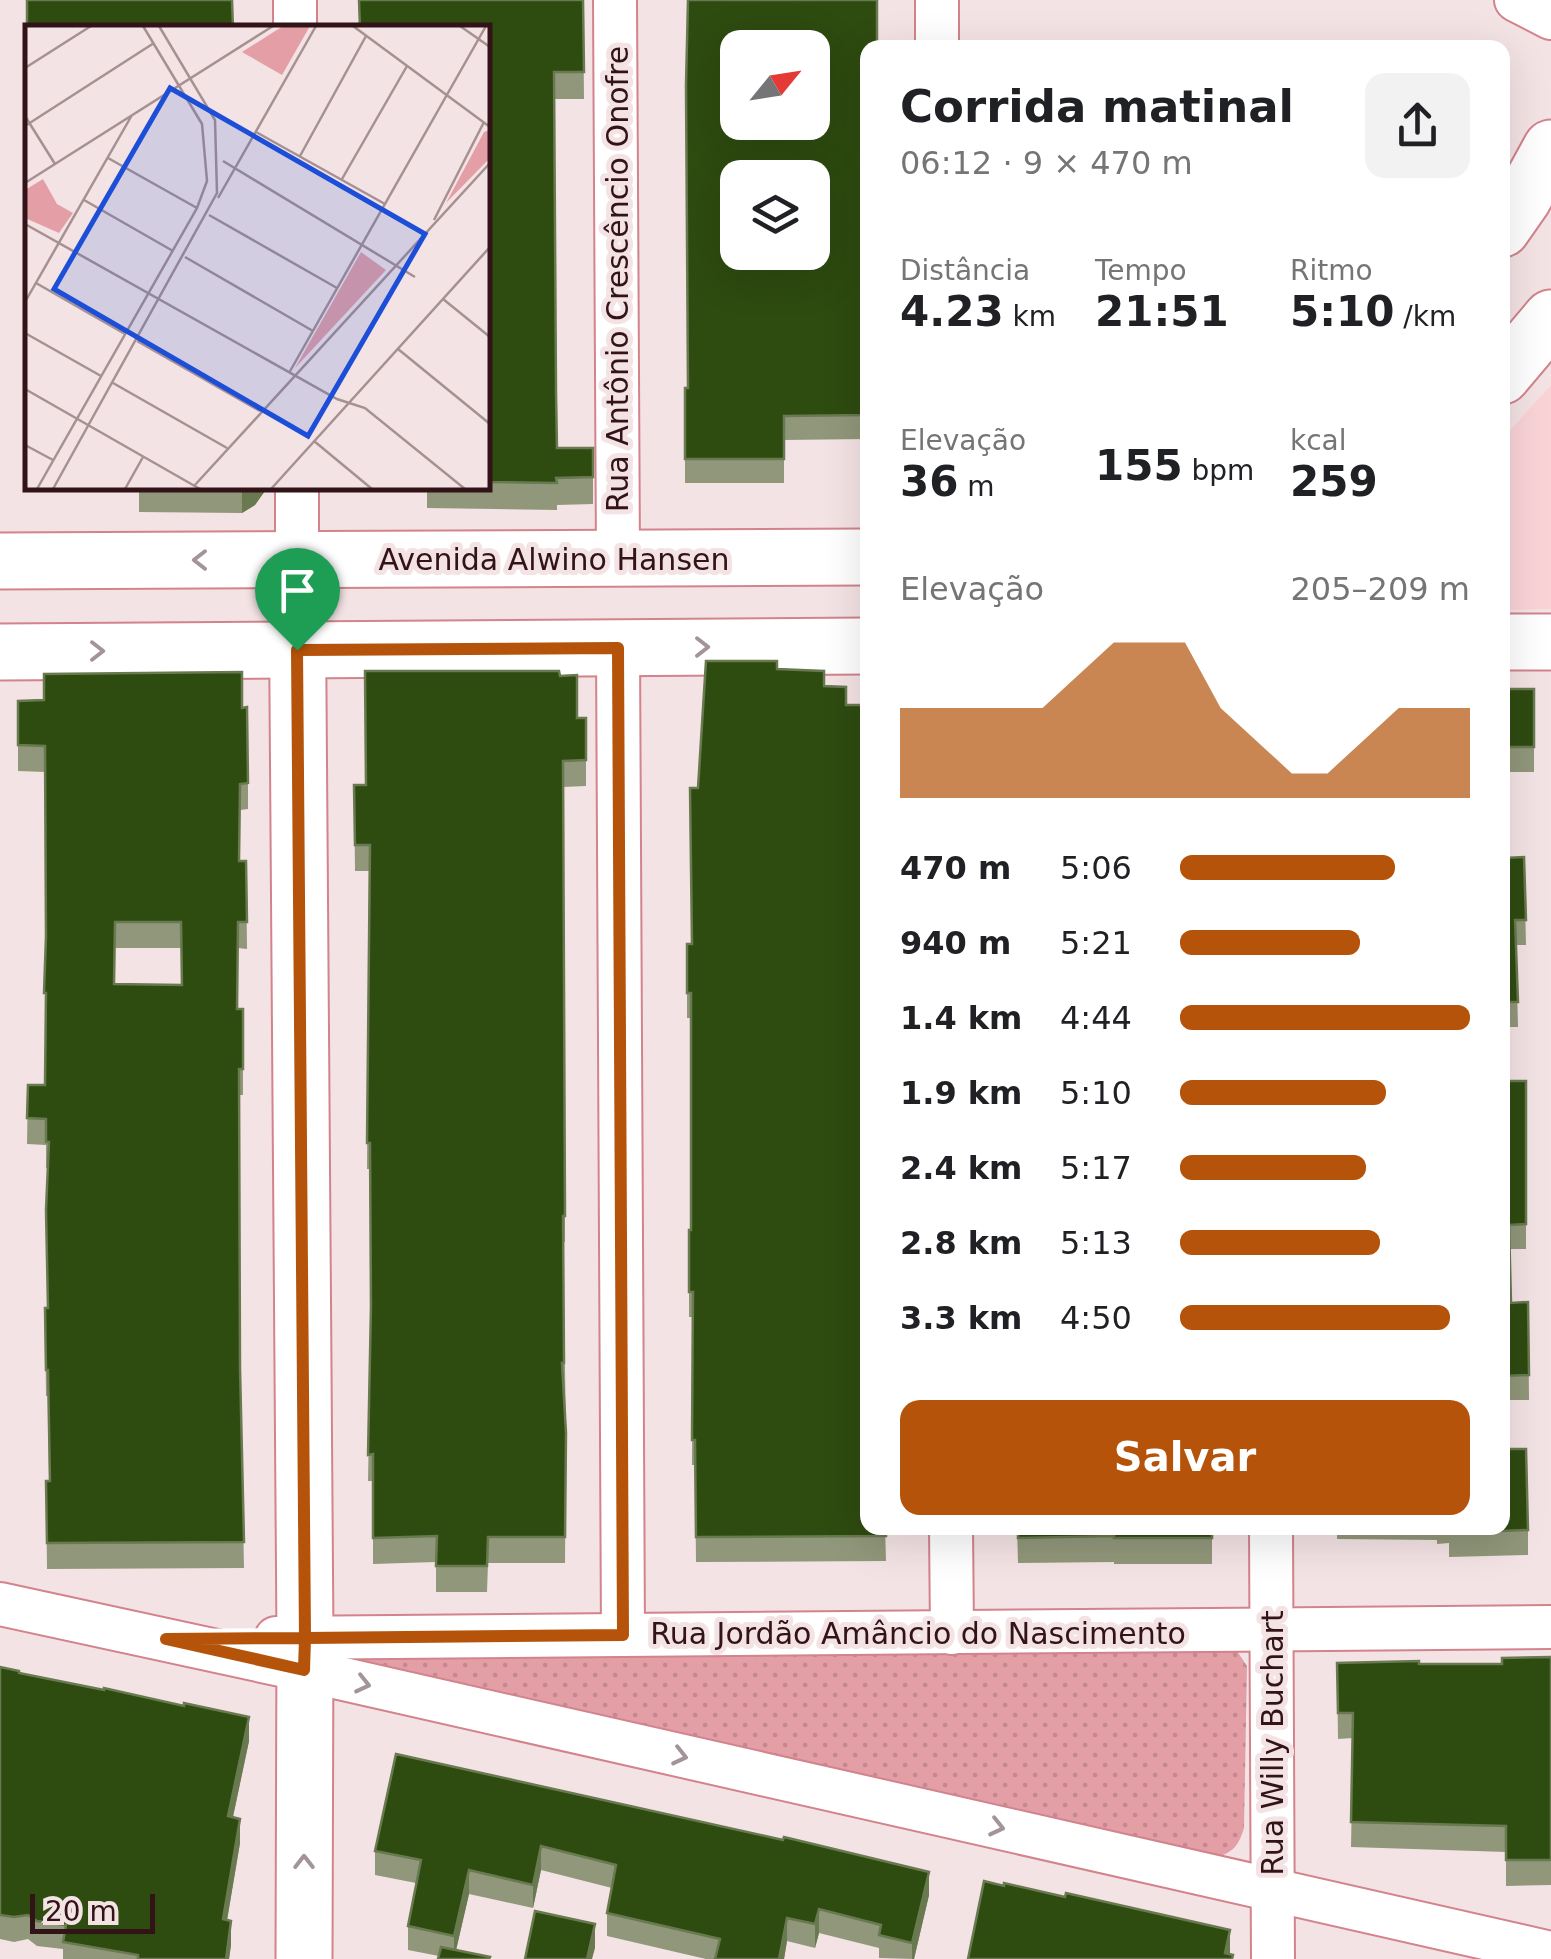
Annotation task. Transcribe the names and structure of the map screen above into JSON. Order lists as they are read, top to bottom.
{
  "streets": {
    "street": [
      "Rua Antônio Crescêncio Onofre",
      "Avenida Alwino Hansen",
      "Rua Jordão Amâncio do Nascimento",
      "Rua Willy Buchart"
    ]
  },
  "crossings": [
    ["Rua Antônio Crescêncio Onofre", "Avenida Alwino Hansen"],
    ["Rua Jordão Amâncio do Nascimento", "Rua Willy Buchart"]
  ],
  "scale_bar": "20 m",
  "north": "top right",
  "page": {
    "heading": ["Corrida matinal", "06:12 · 9 × 470 m"],
    "stats": [
      ["Distância", "4.23 km"],
      ["Tempo", "21:51"],
      ["Ritmo", "5:10 /km"],
      ["Elevação", "36 m"],
      ["155 bpm"],
      ["kcal", "259"]
    ],
    "chart": ["Elevação", "205–209 m"],
    "list": [
      {
        "name": "470 m",
        "note": "5:06"
      },
      {
        "name": "940 m",
        "note": "5:21"
      },
      {
        "name": "1.4 km",
        "note": "4:44"
      },
      {
        "name": "1.9 km",
        "note": "5:10"
      },
      {
        "name": "2.4 km",
        "note": "5:17"
      },
      {
        "name": "2.8 km",
        "note": "5:13"
      },
      {
        "name": "3.3 km",
        "note": "4:50"
      }
    ],
    "buttons": "Salvar",
    "scale": "20 m"
  }
}
